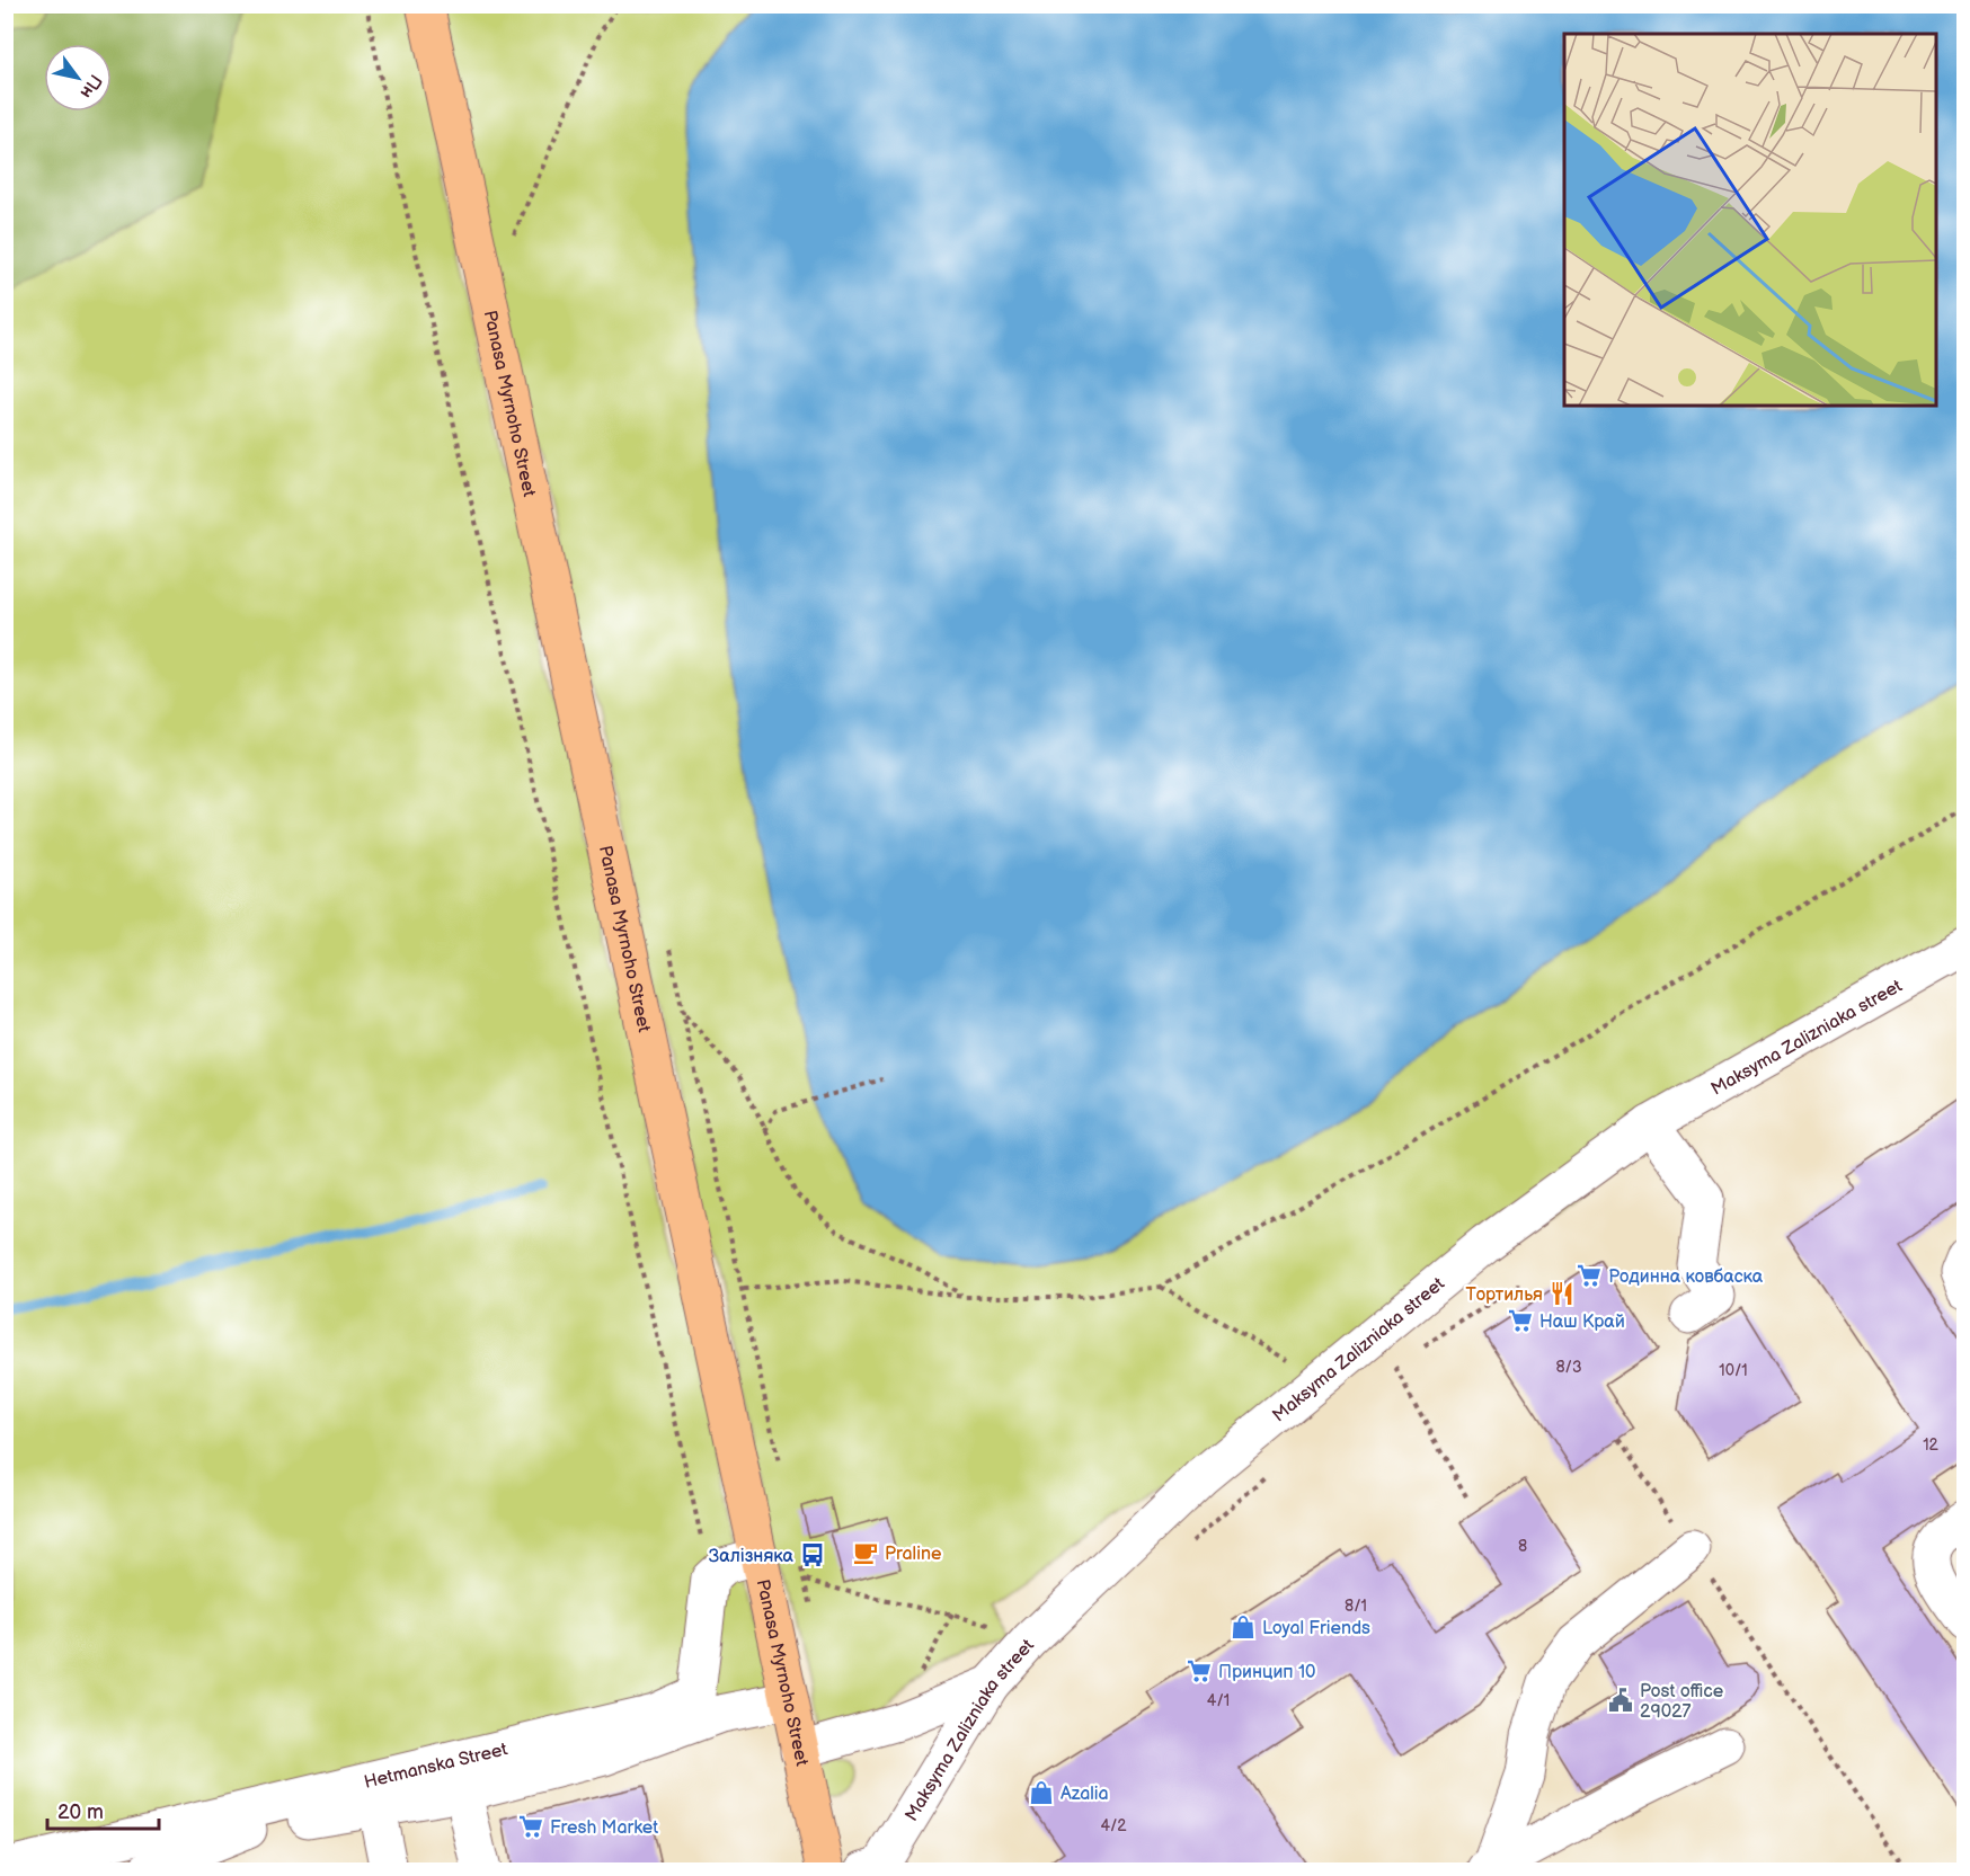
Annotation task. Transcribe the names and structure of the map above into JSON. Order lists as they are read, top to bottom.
{
  "streets": {
    "main road": ["Panasa Myrnoho Street"],
    "street": ["Maksyma Zalizniaka street", "Hetmanska Street"]
  },
  "places": {
    "supermarket": [
      "Родинна ковбаска",
      "Наш Край",
      "Принцип 10",
      "Fresh Market"
    ],
    "restaurant": ["Тортилья"],
    "cafe": ["Praline"],
    "bus stop": ["Залізняка"],
    "shop": ["Loyal Friends", "Azalia"],
    "public building": ["Post office 29027"]
  },
  "house_numbers": [
    "8/3",
    "10/1",
    "12",
    "8",
    "8/1",
    "4/1",
    "4/2"
  ],
  "scale_bar": "20 m",
  "north": "bottom right"
}
